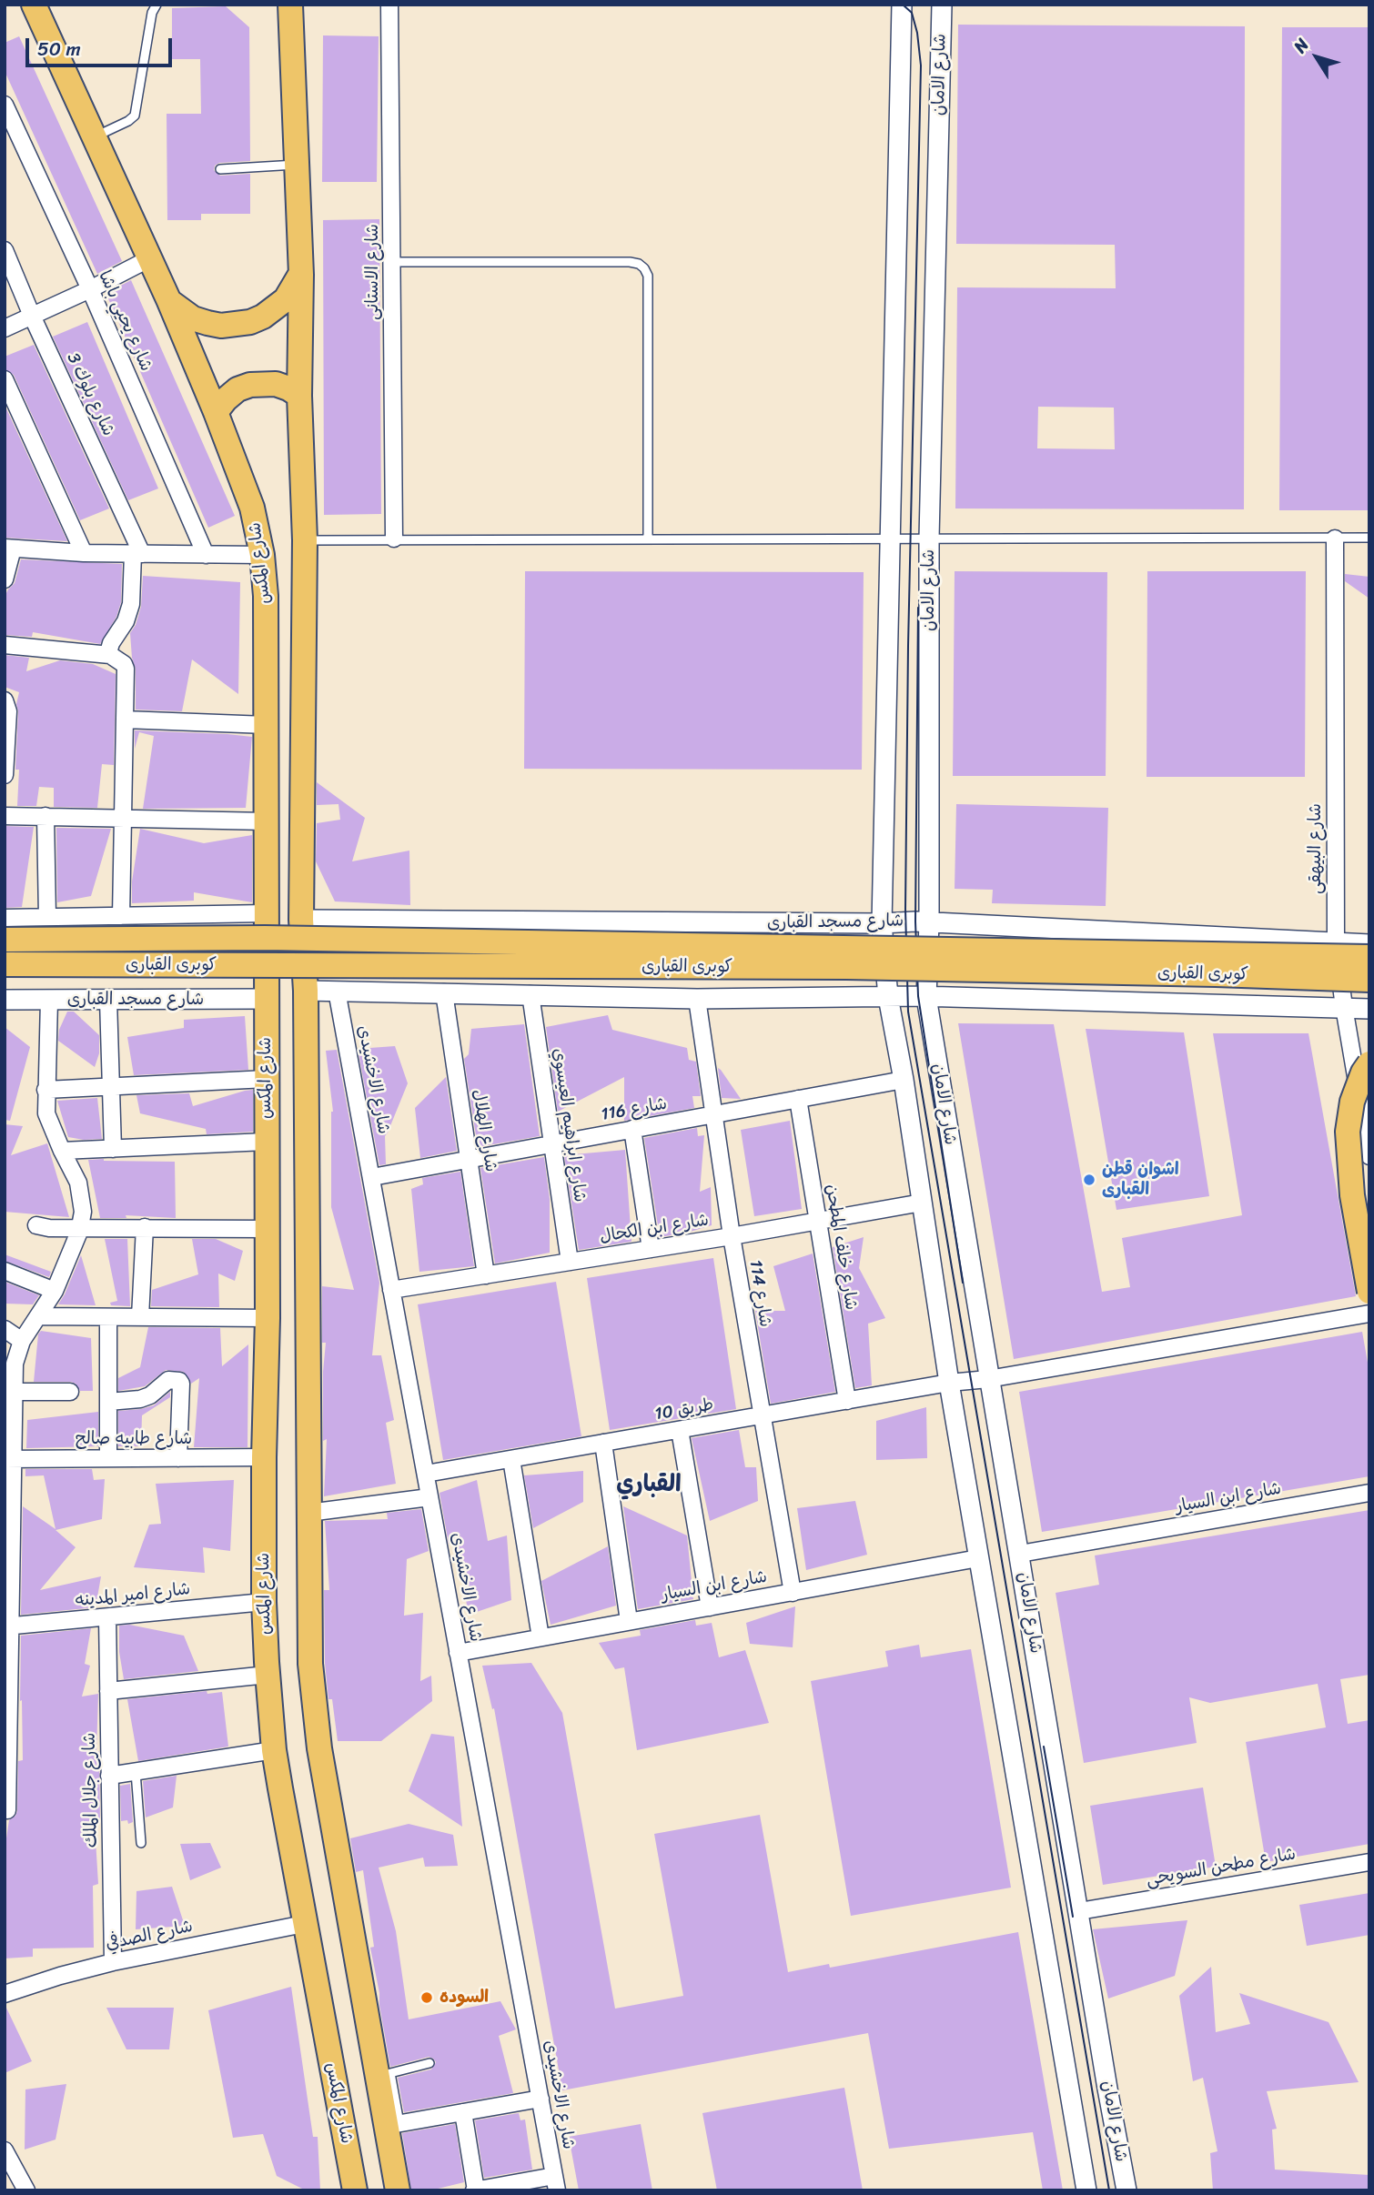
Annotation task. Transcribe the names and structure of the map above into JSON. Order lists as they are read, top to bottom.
{
  "streets": {
    "main road": ["شارع المكس", "كوبرى القبارى"],
    "street": [
      "شارع الامان",
      "شارع الاستانى",
      "شارع يحيي باشا",
      "شارع بلوك 3",
      "شارع البيهقى",
      "شارع مسجد القبارى",
      "شارع الاخشيدى",
      "شارع 116",
      "شارع ابراهيم العيسوي",
      "شارع الهلال",
      "شارع ابن الكحال",
      "شارع خلف المطحن",
      "شارع 114",
      "طريق 10",
      "شارع طابيه صالح",
      "شارع ابن السيار",
      "شارع امير المدينه",
      "شارع جلال الملك",
      "شارع مطحن السويحى",
      "شارع الصدفي"
    ]
  },
  "crossings": [
    ["شارع الامان", "شارع مسجد القبارى"],
    ["شارع الامان", "شارع 116"],
    ["شارع الامان", "شارع ابن الكحال"],
    ["شارع الامان", "طريق 10"],
    ["شارع الامان", "شارع ابن السيار"],
    ["شارع الامان", "شارع مطحن السويحى"],
    ["شارع المكس", "شارع مسجد القبارى"],
    ["شارع المكس", "شارع طابيه صالح"],
    ["شارع المكس", "شارع امير المدينه"],
    ["شارع المكس", "شارع الصدفي"],
    ["شارع البيهقى", "شارع مسجد القبارى"],
    ["شارع الاخشيدى", "شارع 116"],
    ["شارع الاخشيدى", "شارع ابن الكحال"],
    ["شارع الاخشيدى", "طريق 10"],
    ["شارع الاخشيدى", "شارع ابن السيار"],
    ["شارع 116", "شارع ابراهيم العيسوي"],
    ["شارع 116", "شارع الهلال"],
    ["شارع 116", "شارع خلف المطحن"],
    ["شارع 116", "شارع 114"],
    ["شارع ابراهيم العيسوي", "شارع ابن الكحال"],
    ["شارع الهلال", "شارع ابن الكحال"],
    ["شارع ابن الكحال", "شارع خلف المطحن"],
    ["شارع ابن الكحال", "شارع 114"],
    ["شارع خلف المطحن", "طريق 10"],
    ["شارع 114", "طريق 10"],
    ["شارع 114", "شارع ابن السيار"],
    ["شارع امير المدينه", "شارع جلال الملك"],
    ["شارع جلال الملك", "شارع الصدفي"]
  ],
  "districts": ["القباري"],
  "places": ["اشوان قطن القبارى", "السوده"],
  "scale_bar": "50 m",
  "north": "top left"
}
